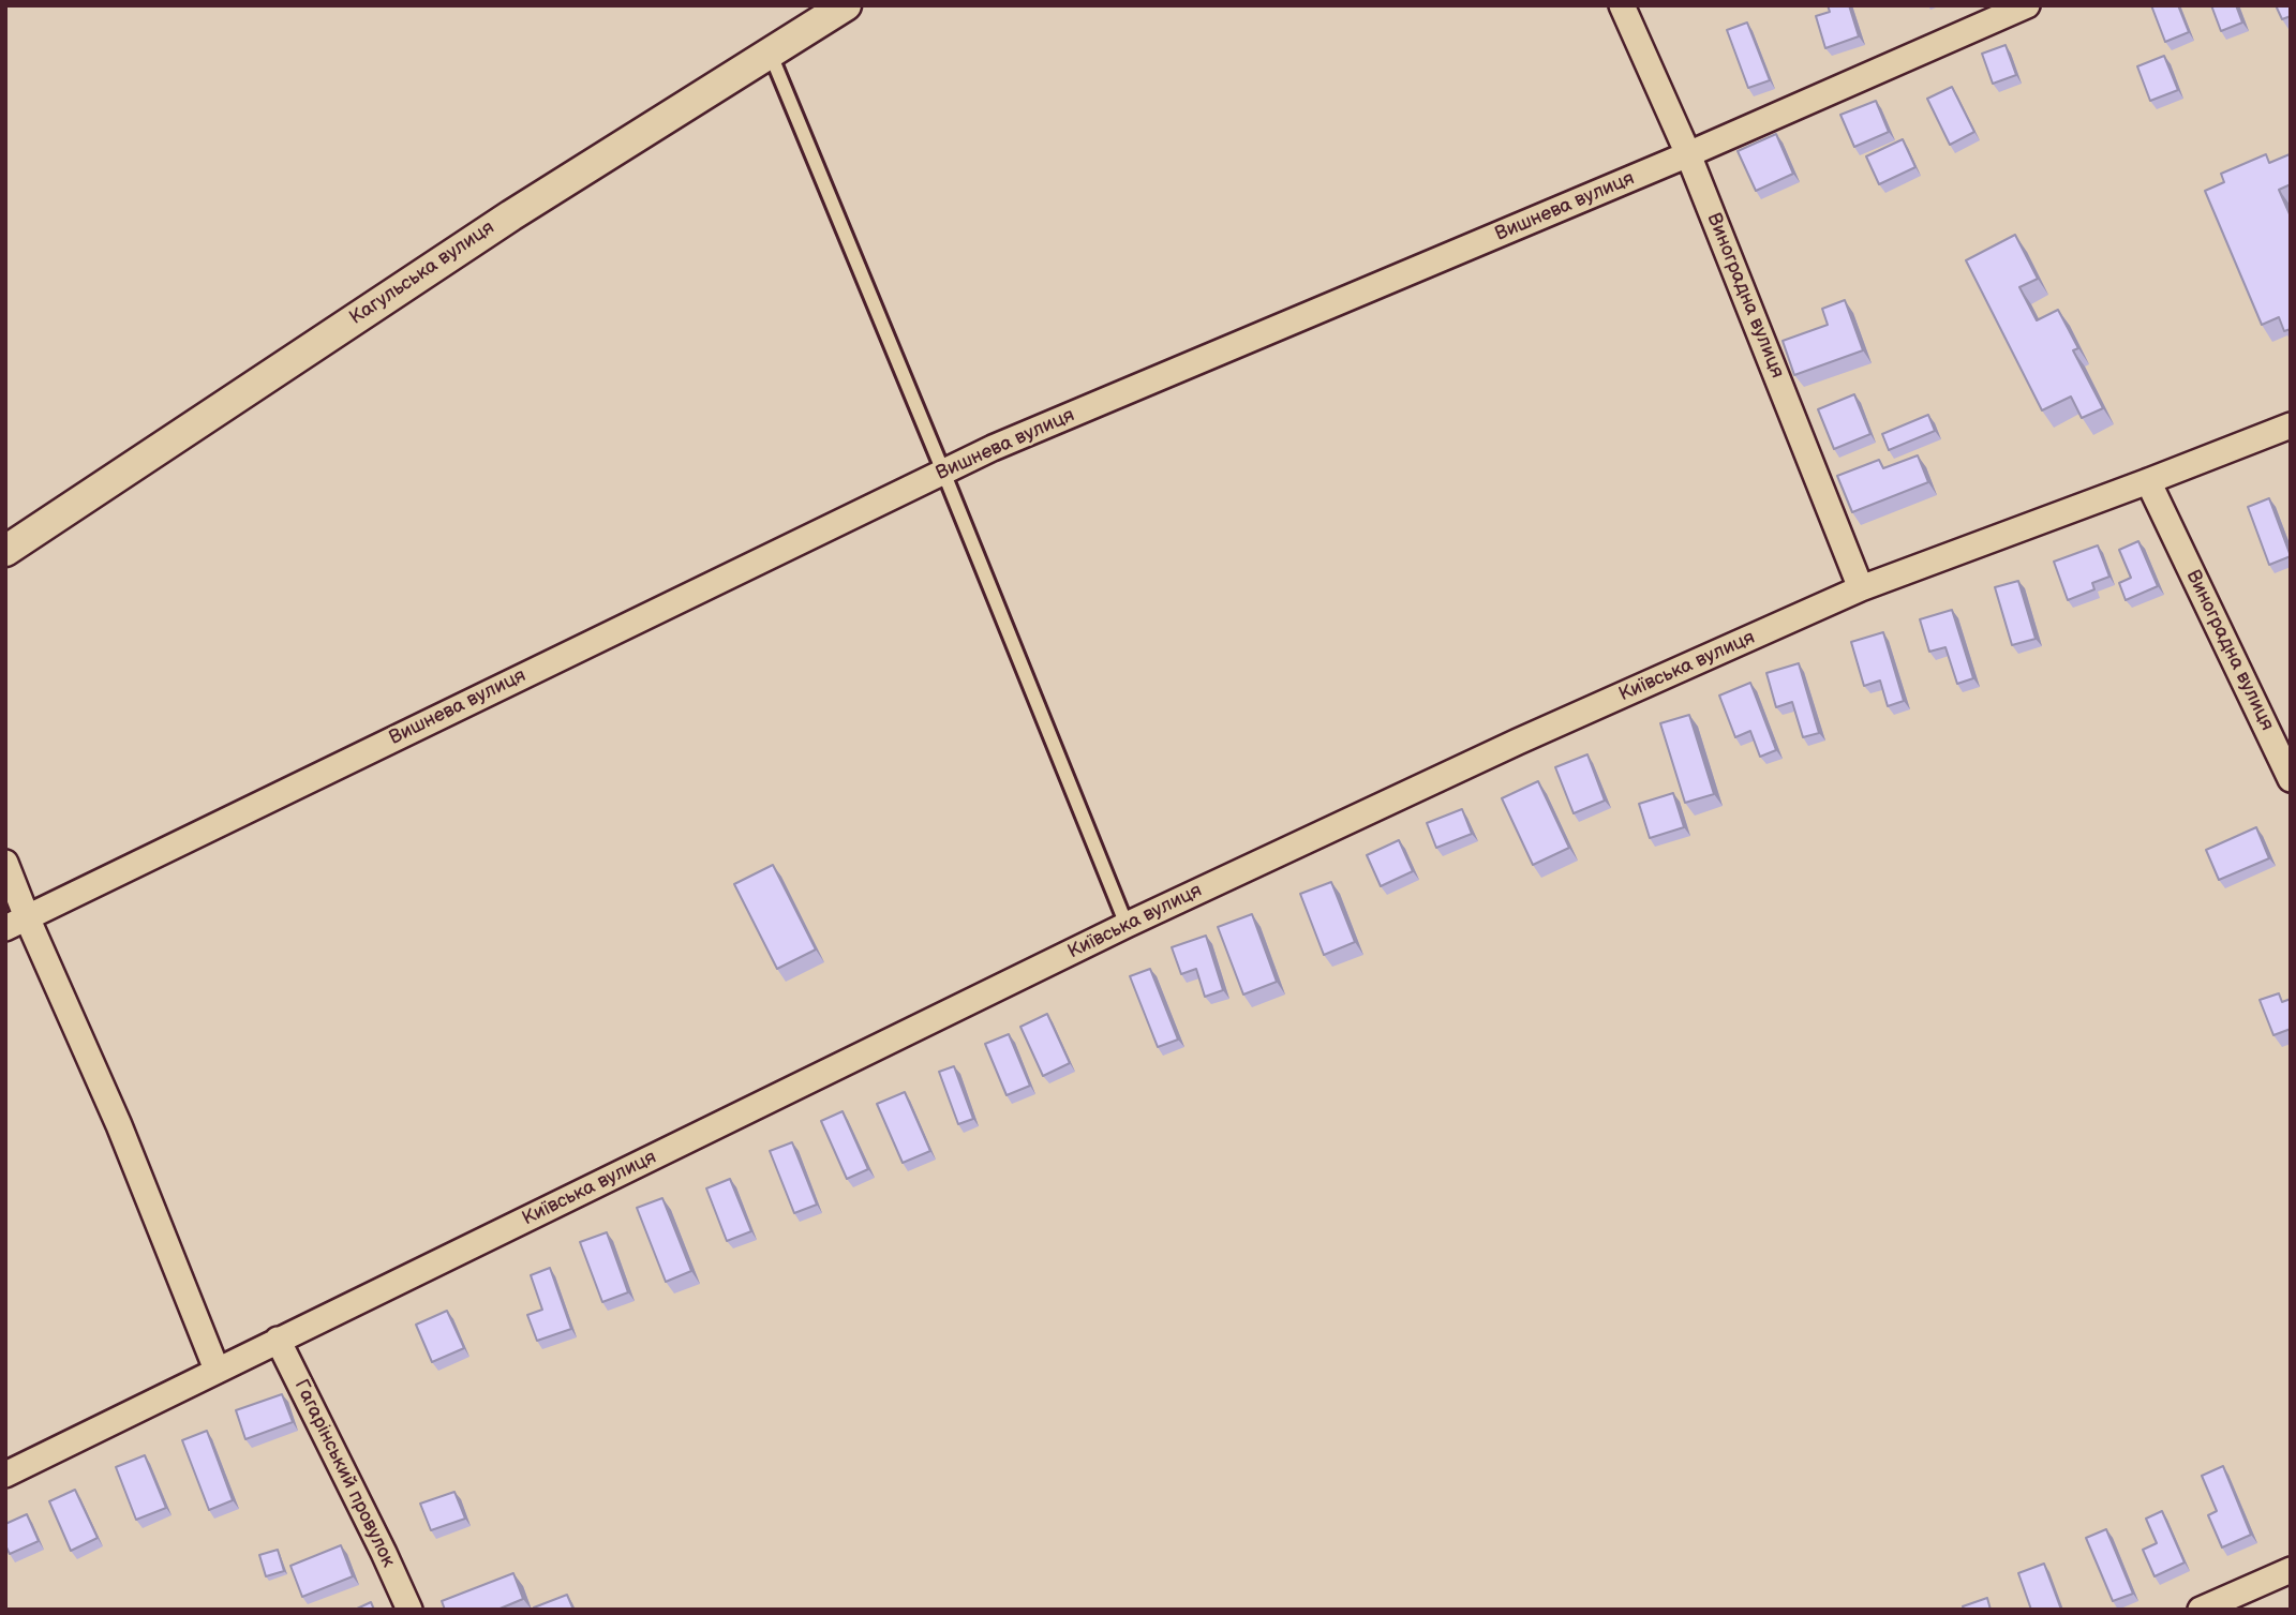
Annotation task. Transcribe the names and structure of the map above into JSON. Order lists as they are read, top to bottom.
{
  "streets": {
    "street": [
      "Вишнева вулиця",
      "Кагульська вулиця",
      "Виноградна вулиця",
      "Київська вулиця",
      "Гагарінський провулок"
    ]
  },
  "crossings": [
    ["Вишнева вулиця", "Виноградна вулиця"],
    ["Виноградна вулиця", "Київська вулиця"],
    ["Київська вулиця", "Гагарінський провулок"]
  ]
}
